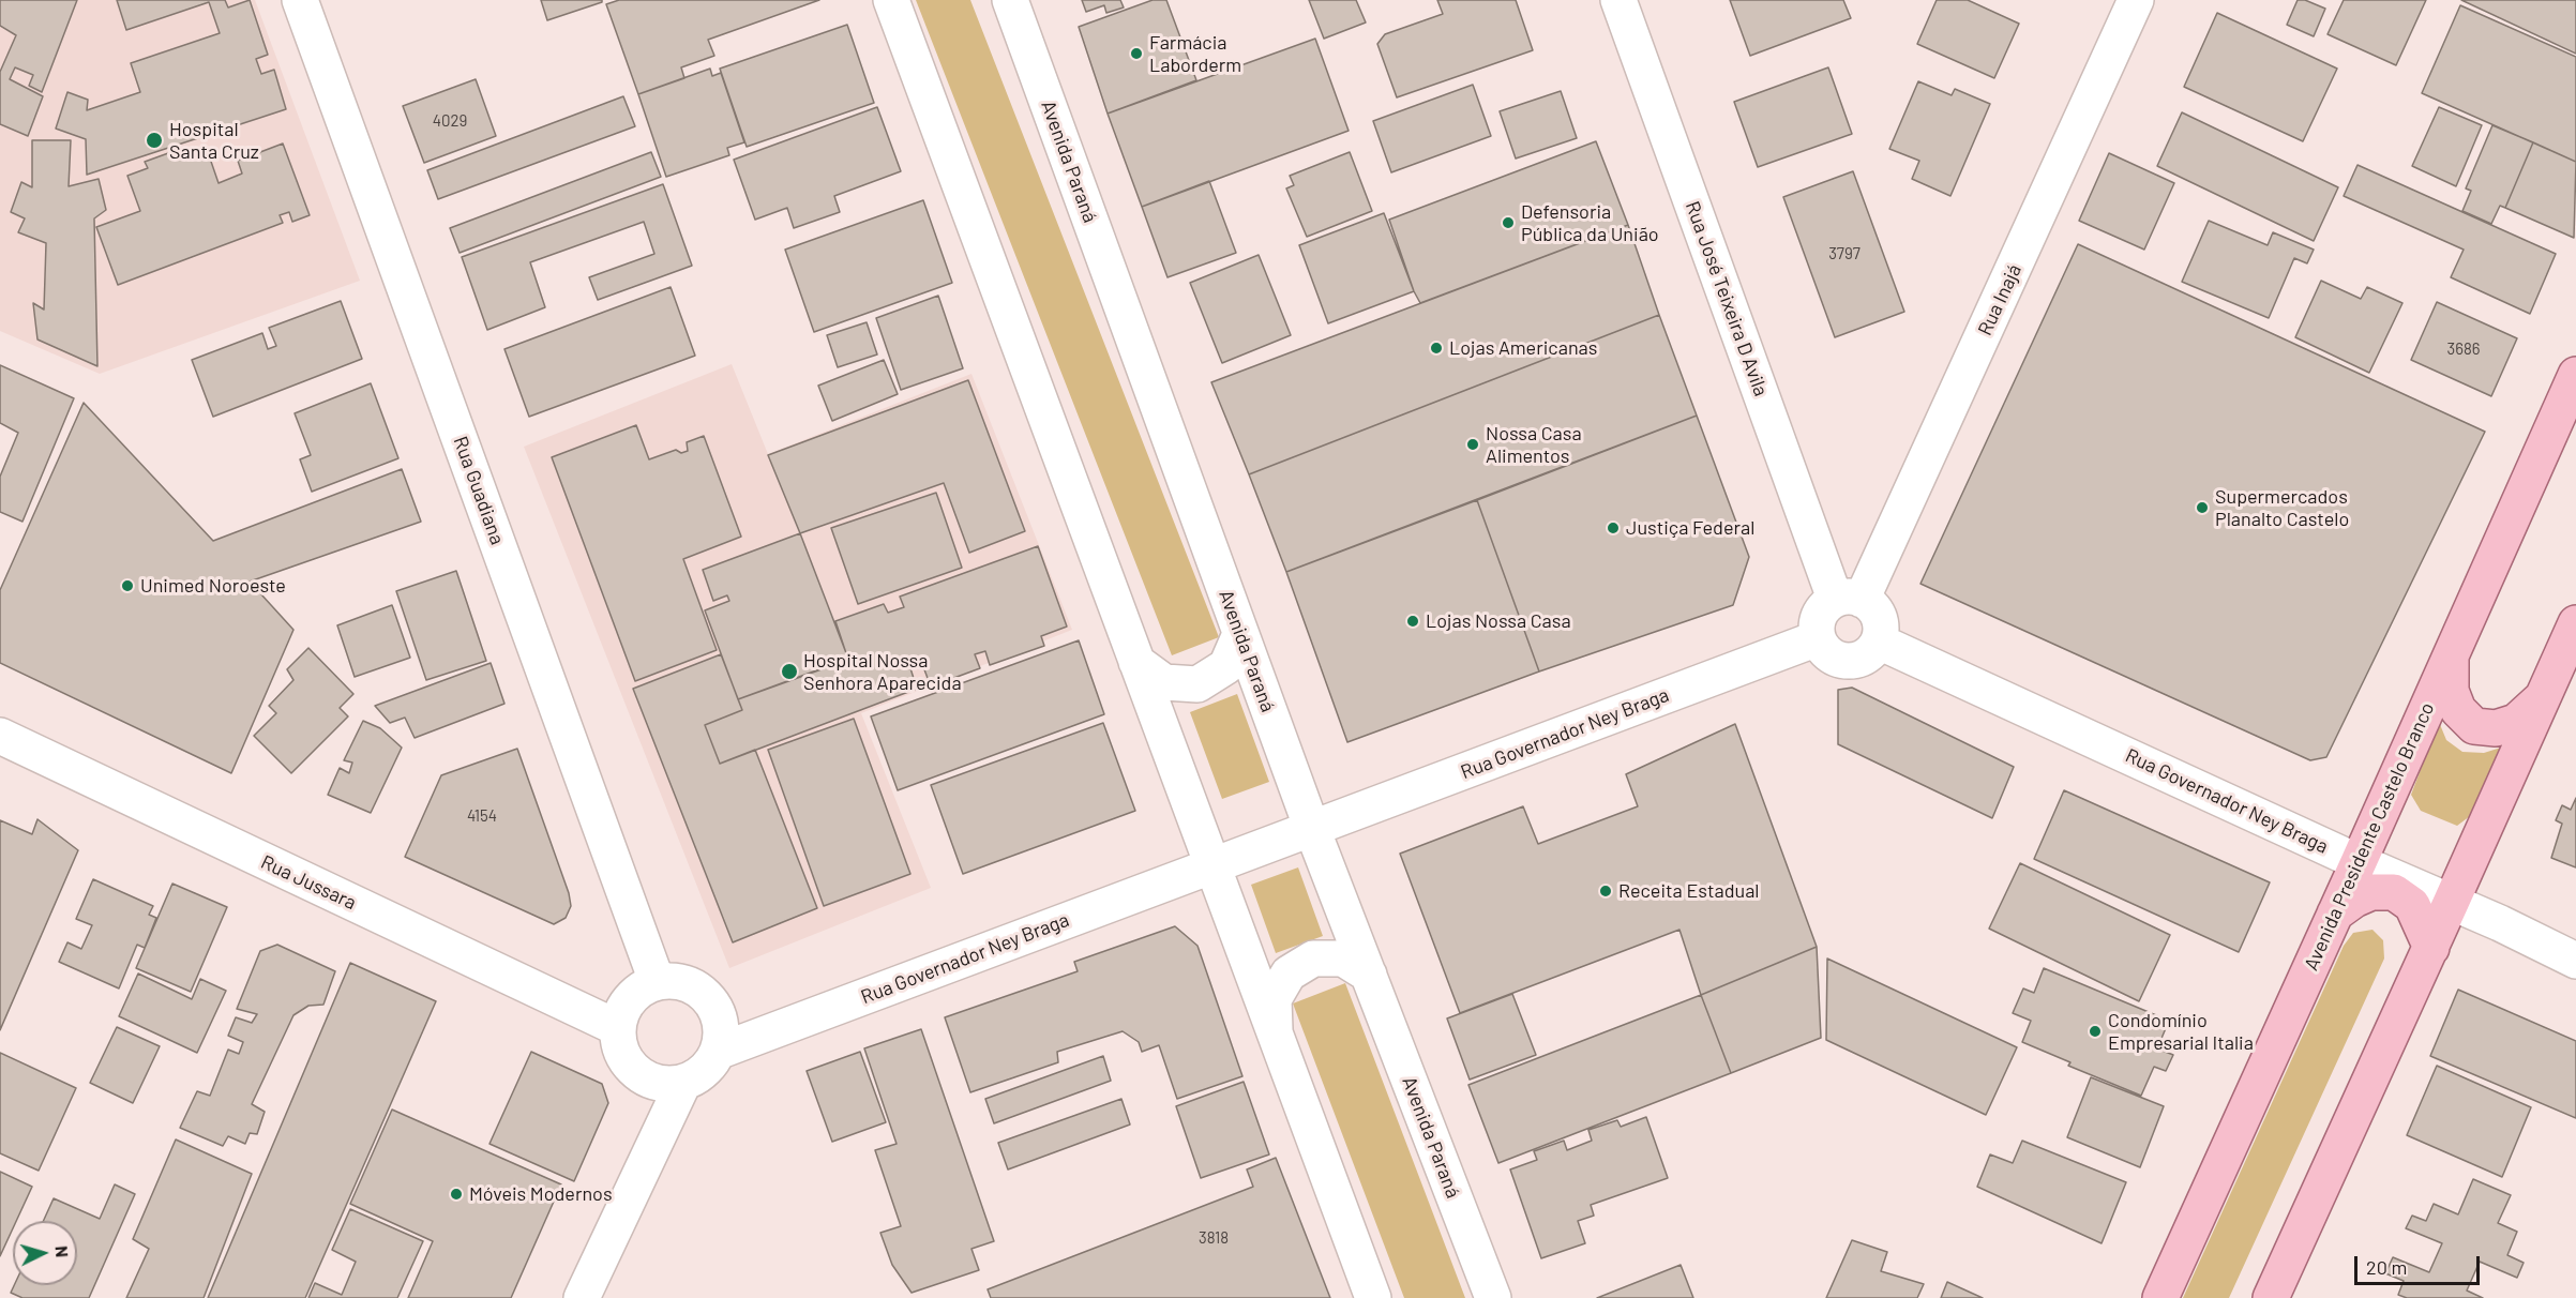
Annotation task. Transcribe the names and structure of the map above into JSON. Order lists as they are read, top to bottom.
{
  "streets": {
    "main road": ["Avenida Presidente Castelo Branco"],
    "street": [
      "Avenida Paraná",
      "Rua José Teixeira D Avila",
      "Rua Inajá",
      "Rua Guadiana",
      "Rua Governador Ney Braga",
      "Rua Jussara"
    ]
  },
  "crossings": [
    ["Avenida Paraná", "Rua Governador Ney Braga"],
    ["Rua José Teixeira D Avila", "Rua Inajá"],
    ["Rua José Teixeira D Avila", "Rua Governador Ney Braga"],
    ["Rua Inajá", "Rua Governador Ney Braga"],
    ["Rua Guadiana", "Rua Governador Ney Braga"],
    ["Rua Guadiana", "Rua Jussara"],
    ["Rua Governador Ney Braga", "Avenida Presidente Castelo Branco"],
    ["Rua Governador Ney Braga", "Rua Jussara"]
  ],
  "places": [
    "Farmácia Laborderm",
    "Hospital Santa Cruz",
    "Defensoria Pública da União",
    "Lojas Americanas",
    "Nossa Casa Alimentos",
    "Supermercados Planalto Castelo",
    "Justiça Federal",
    "Unimed Noroeste",
    "Lojas Nossa Casa",
    "Hospital Nossa Senhora Aparecida",
    "Receita Estadual",
    "Condomínio Empresarial Italia",
    "Móveis Modernos"
  ],
  "house_numbers": [
    "4029",
    "3797",
    "3686",
    "4154",
    "3818"
  ],
  "scale_bar": "20 m",
  "north": "right"
}
